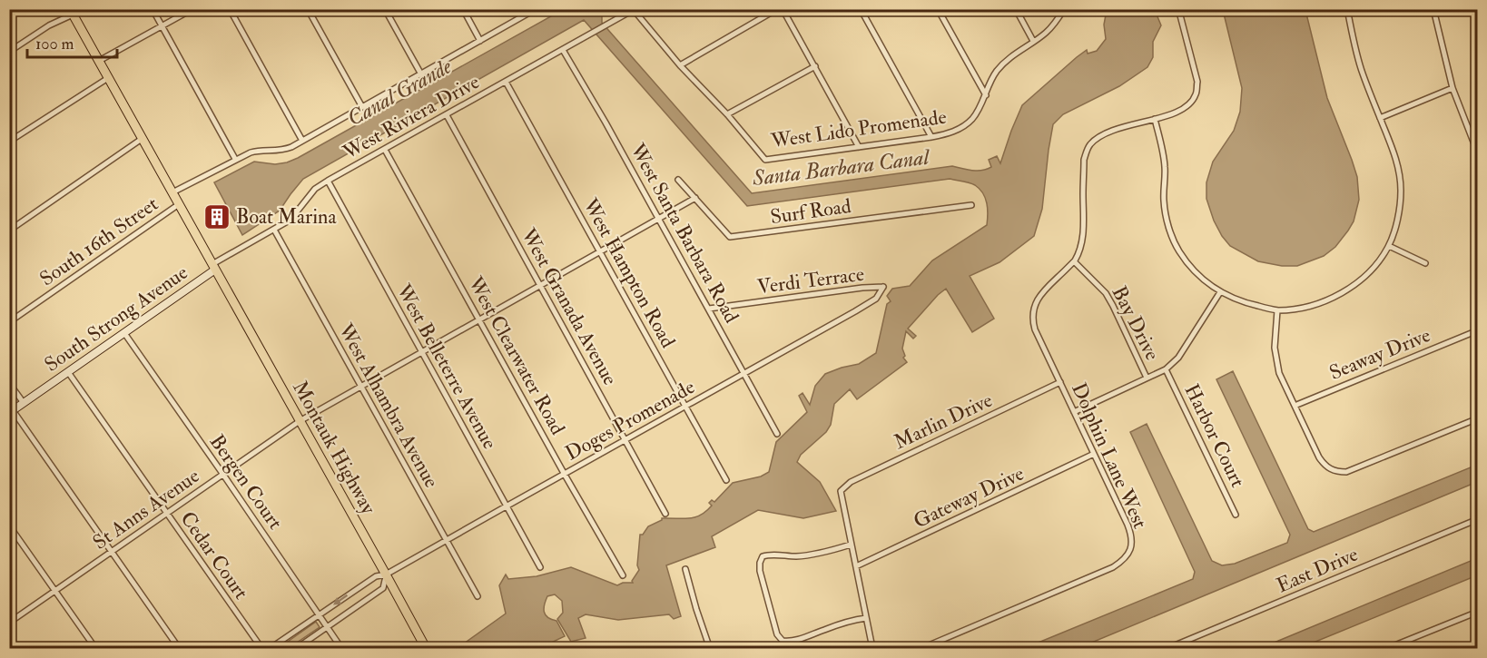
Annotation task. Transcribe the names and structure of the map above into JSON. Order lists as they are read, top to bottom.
{
  "streets": {
    "main road": ["Montauk Highway"],
    "street": [
      "West Riviera Drive",
      "West Lido Promenade",
      "Surf Road",
      "West Santa Barbara Road",
      "South 16th Street",
      "West Hampton Road",
      "Verdi Terrace",
      "West Granada Avenue",
      "South Strong Avenue",
      "Bay Drive",
      "Seaway Drive",
      "West Clearwater Road",
      "West Belleterre Avenue",
      "West Alhambra Avenue",
      "Doges Promenade",
      "Marlin Drive",
      "Harbor Court",
      "Dolphin Lane West",
      "Bergen Court",
      "Gateway Drive",
      "St Anns Avenue",
      "Cedar Court",
      "East Drive"
    ]
  },
  "crossings": [
    ["West Riviera Drive", "West Lido Promenade"],
    ["West Riviera Drive", "West Santa Barbara Road"],
    ["West Riviera Drive", "West Hampton Road"],
    ["West Riviera Drive", "West Granada Avenue"],
    ["West Riviera Drive", "South Strong Avenue"],
    ["West Riviera Drive", "West Clearwater Road"],
    ["West Riviera Drive", "West Belleterre Avenue"],
    ["West Riviera Drive", "West Alhambra Avenue"],
    ["West Riviera Drive", "Montauk Highway"],
    ["Surf Road", "St Anns Avenue"],
    ["West Santa Barbara Road", "Verdi Terrace"],
    ["West Santa Barbara Road", "Doges Promenade"],
    ["West Santa Barbara Road", "St Anns Avenue"],
    ["South 16th Street", "Montauk Highway"],
    ["West Hampton Road", "Doges Promenade"],
    ["West Hampton Road", "St Anns Avenue"],
    ["Verdi Terrace", "Doges Promenade"],
    ["West Granada Avenue", "Doges Promenade"],
    ["West Granada Avenue", "St Anns Avenue"],
    ["South Strong Avenue", "Montauk Highway"],
    ["South Strong Avenue", "Bergen Court"],
    ["South Strong Avenue", "Cedar Court"],
    ["Bay Drive", "Dolphin Lane West"],
    ["West Clearwater Road", "Doges Promenade"],
    ["West Clearwater Road", "St Anns Avenue"],
    ["West Belleterre Avenue", "Doges Promenade"],
    ["West Belleterre Avenue", "St Anns Avenue"],
    ["West Alhambra Avenue", "Doges Promenade"],
    ["West Alhambra Avenue", "St Anns Avenue"],
    ["Doges Promenade", "Montauk Highway"],
    ["Doges Promenade", "Bergen Court"],
    ["Marlin Drive", "Dolphin Lane West"],
    ["Montauk Highway", "St Anns Avenue"],
    ["Dolphin Lane West", "Gateway Drive"],
    ["Bergen Court", "St Anns Avenue"],
    ["St Anns Avenue", "Cedar Court"]
  ],
  "water": ["Canal Grande", "Santa Barbara Canal"],
  "places": {
    "building": ["Boat Marina"]
  },
  "scale_bar": "100 m"
}
